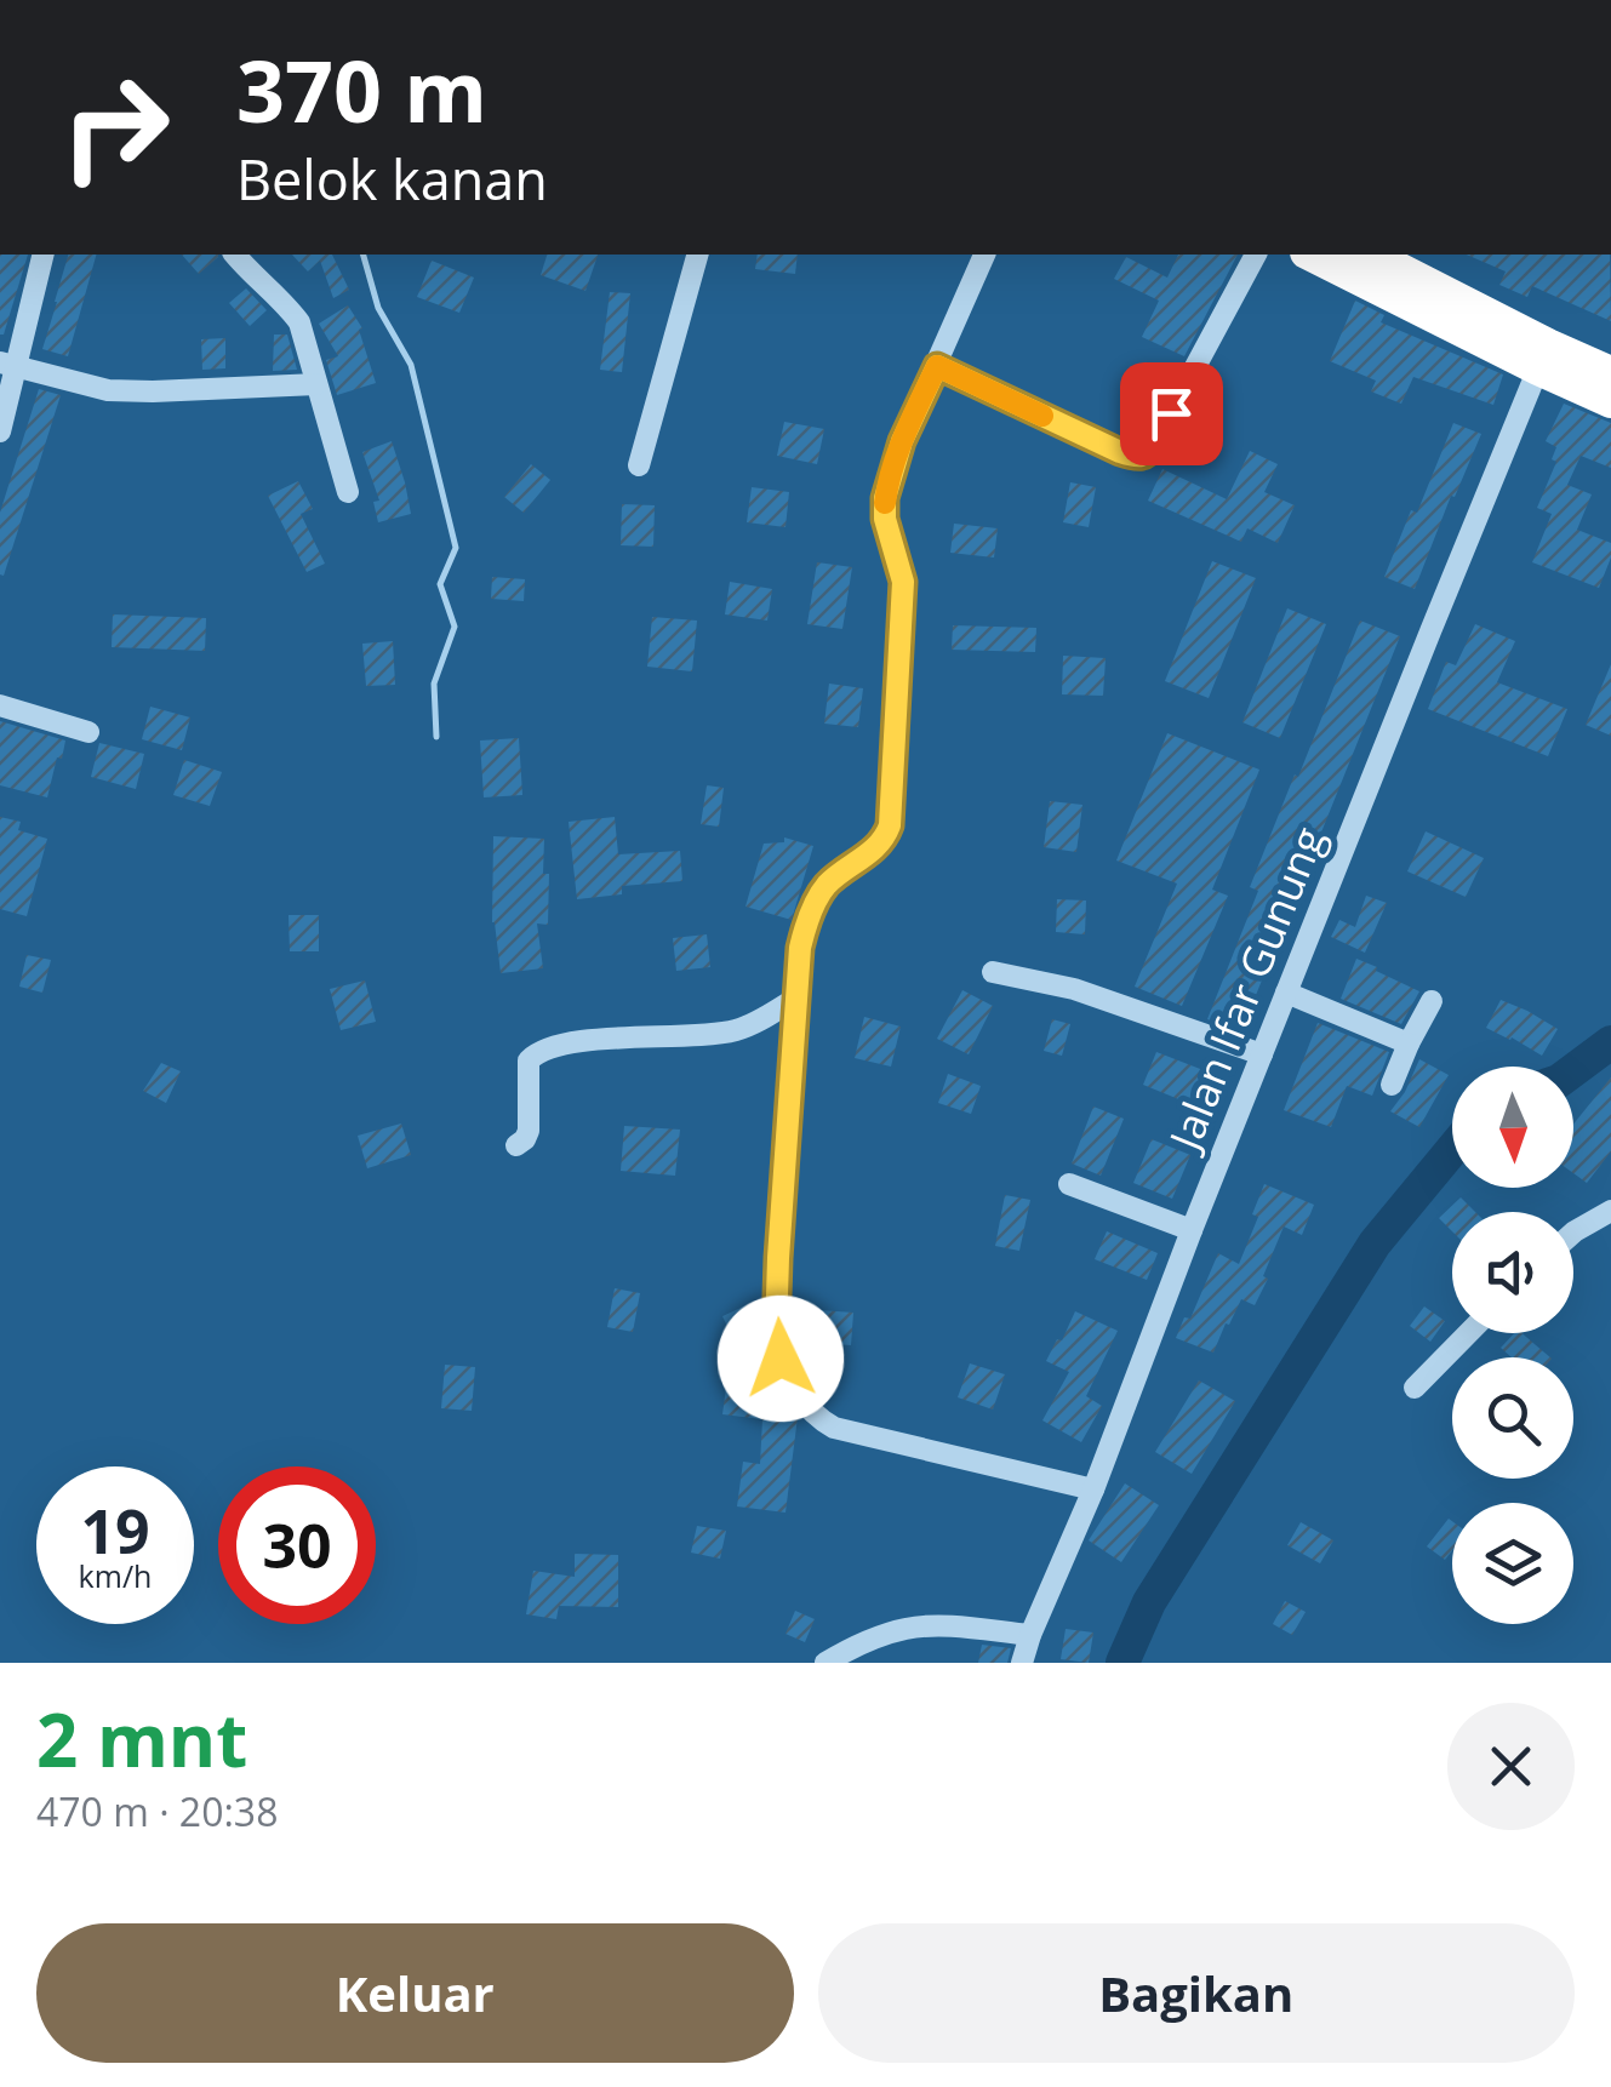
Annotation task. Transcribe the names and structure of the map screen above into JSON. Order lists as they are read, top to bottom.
{
  "streets": {
    "street": ["Jalan Ifar Gunung"]
  },
  "north": "bottom",
  "page": {
    "turn": ["370 m", "Belok kanan"],
    "speed": "19 km/h",
    "limit": "30",
    "heading": ["2 mnt", "470 m · 20:38"],
    "buttons": ["Keluar", "Bagikan"]
  }
}
